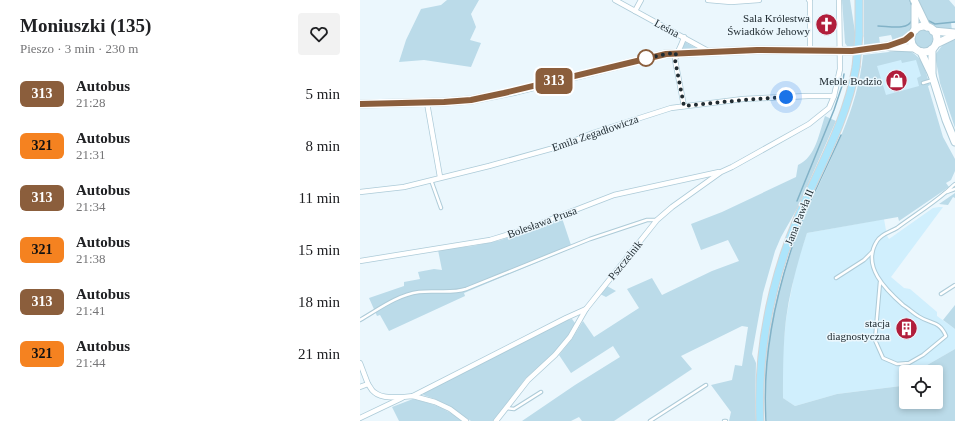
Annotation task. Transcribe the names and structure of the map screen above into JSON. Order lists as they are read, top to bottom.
{
  "streets": {
    "main road": ["Jana Pawła II"],
    "street": [
      "Leśna",
      "Emila Zegadłowicza",
      "Bolesława Prusa",
      "Pszczelnik"
    ]
  },
  "crossings": [
    ["Leśna", "Pszczelnik"],
    ["Emila Zegadłowicza", "Pszczelnik"],
    ["Bolesława Prusa", "Pszczelnik"]
  ],
  "places": {
    "church": ["Sala Królestwa Świadków Jehowy"],
    "shop": ["Meble Bodzio"],
    "building": ["stacja diagnostyczna"]
  },
  "lines": ["bus line 313"],
  "page": {
    "heading": ["Moniuszki (135)", "Pieszo · 3 min · 230 m"],
    "on_map": "313",
    "list": [
      {
        "mark": "313",
        "name": "Autobus",
        "note": "21:28",
        "value": "5 min"
      },
      {
        "mark": "321",
        "name": "Autobus",
        "note": "21:31",
        "value": "8 min"
      },
      {
        "mark": "313",
        "name": "Autobus",
        "note": "21:34",
        "value": "11 min"
      },
      {
        "mark": "321",
        "name": "Autobus",
        "note": "21:38",
        "value": "15 min"
      },
      {
        "mark": "313",
        "name": "Autobus",
        "note": "21:41",
        "value": "18 min"
      },
      {
        "mark": "321",
        "name": "Autobus",
        "note": "21:44",
        "value": "21 min"
      }
    ]
  }
}
